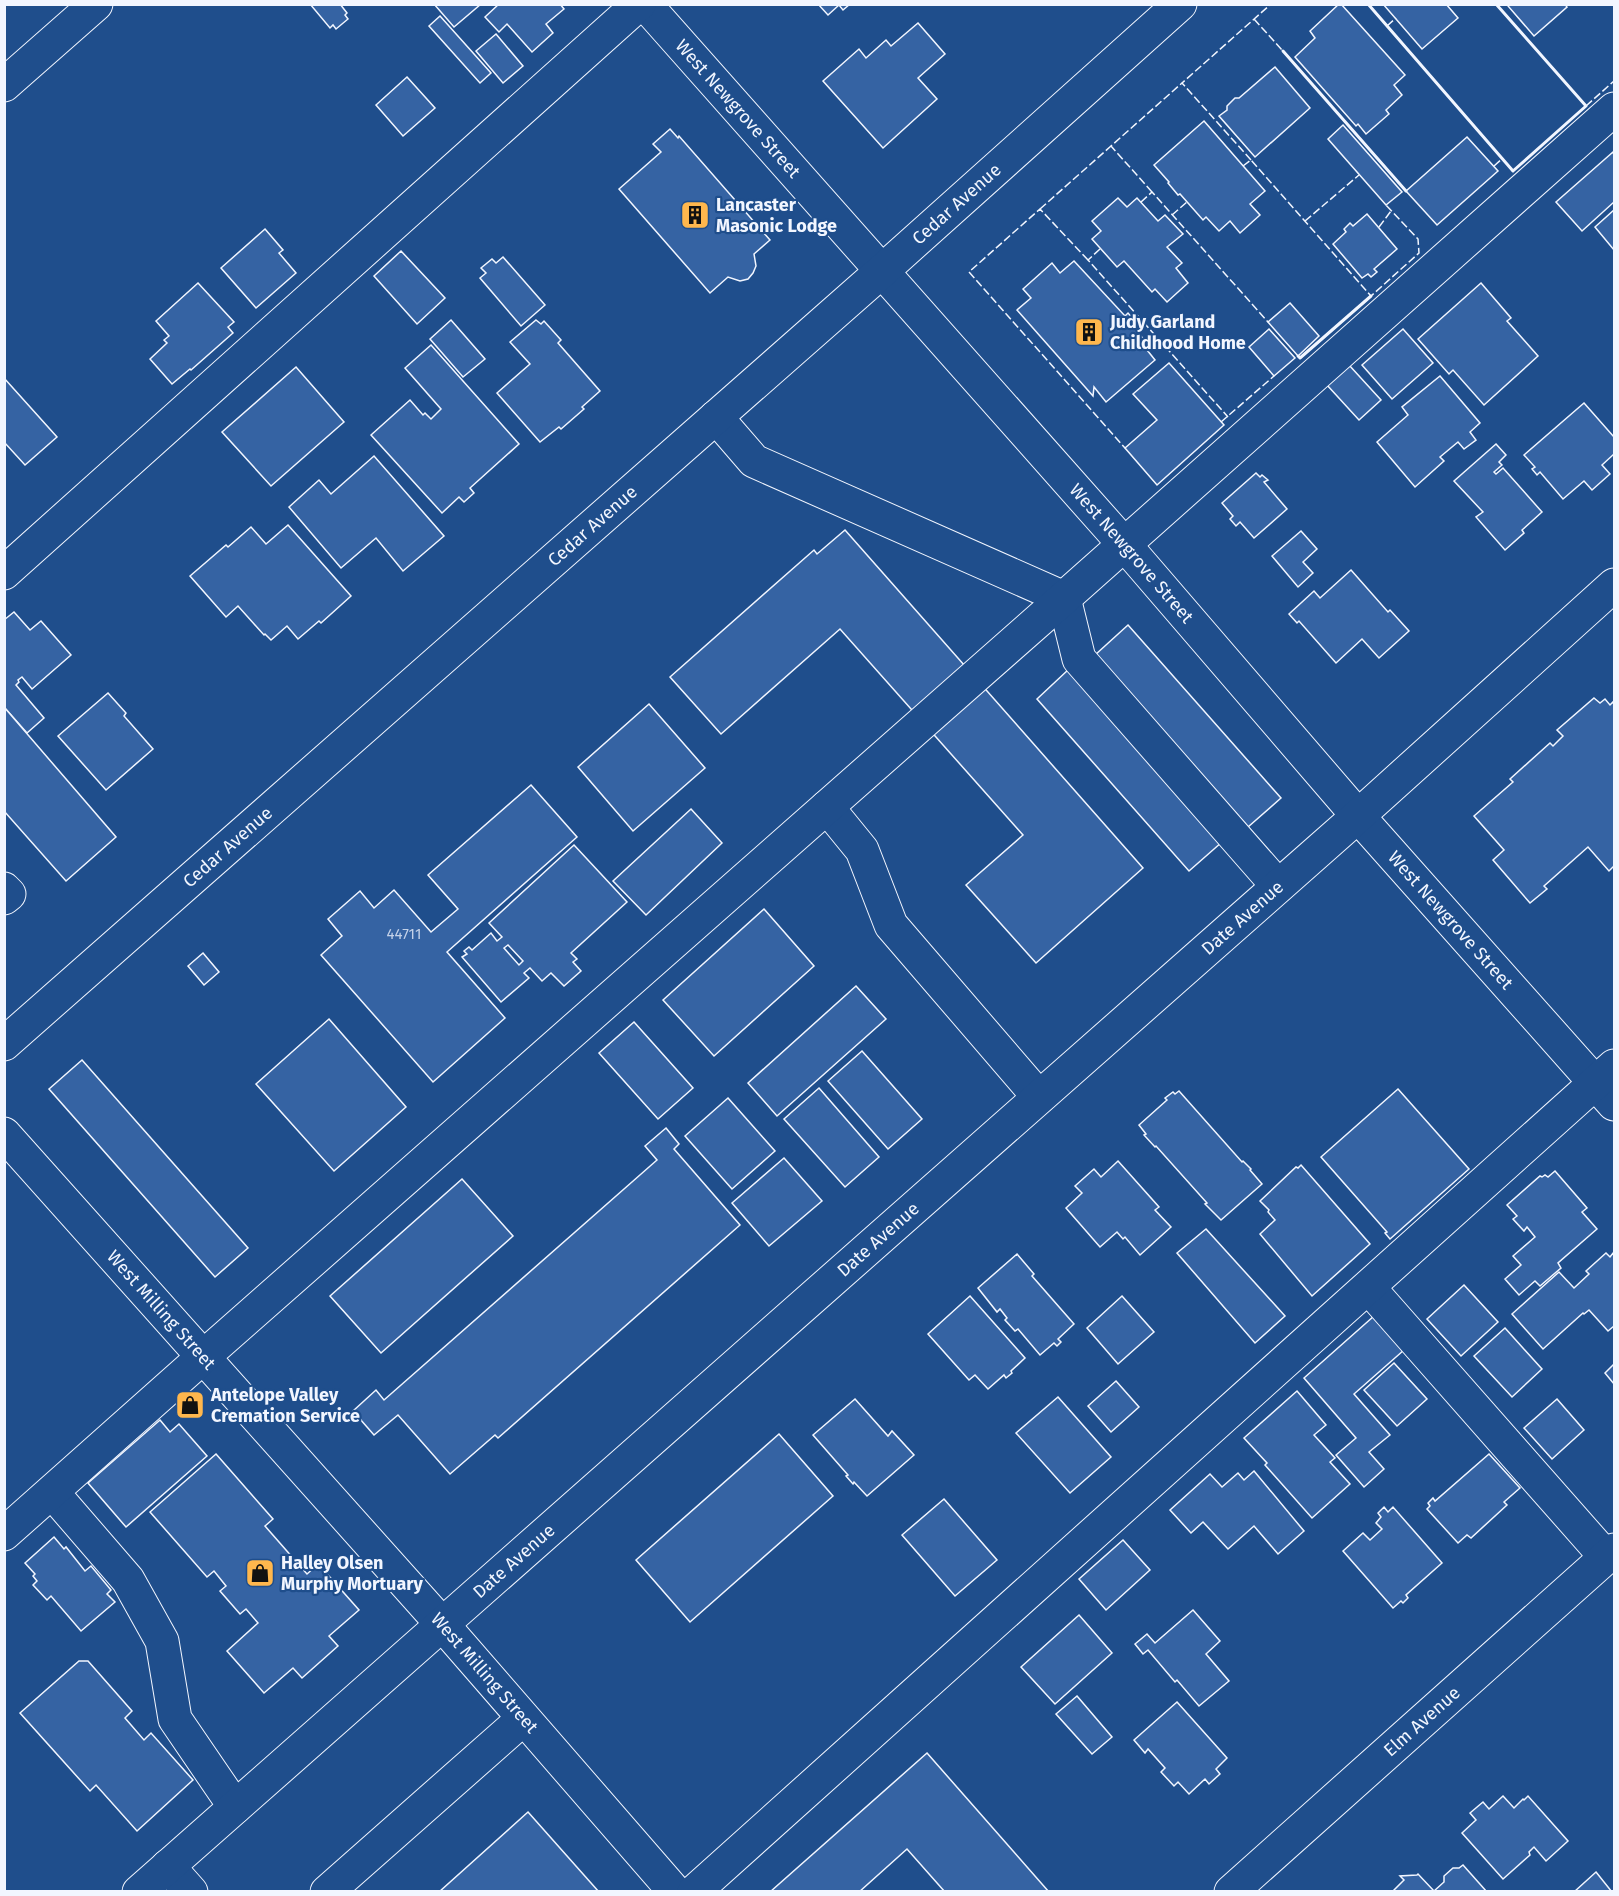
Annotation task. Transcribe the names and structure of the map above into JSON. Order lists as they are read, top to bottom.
{
  "streets": {
    "street": [
      "West Newgrove Street",
      "Cedar Avenue",
      "Date Avenue",
      "West Milling Street",
      "Elm Avenue"
    ]
  },
  "crossings": [
    ["West Newgrove Street", "Cedar Avenue"],
    ["West Newgrove Street", "Date Avenue"],
    ["Date Avenue", "West Milling Street"]
  ],
  "places": {
    "building": ["Lancaster Masonic Lodge", "Judy Garland Childhood Home"],
    "shop": ["Antelope Valley Cremation Service", "Halley Olsen Murphy Mortuary"]
  },
  "house_numbers": ["44711"]
}
